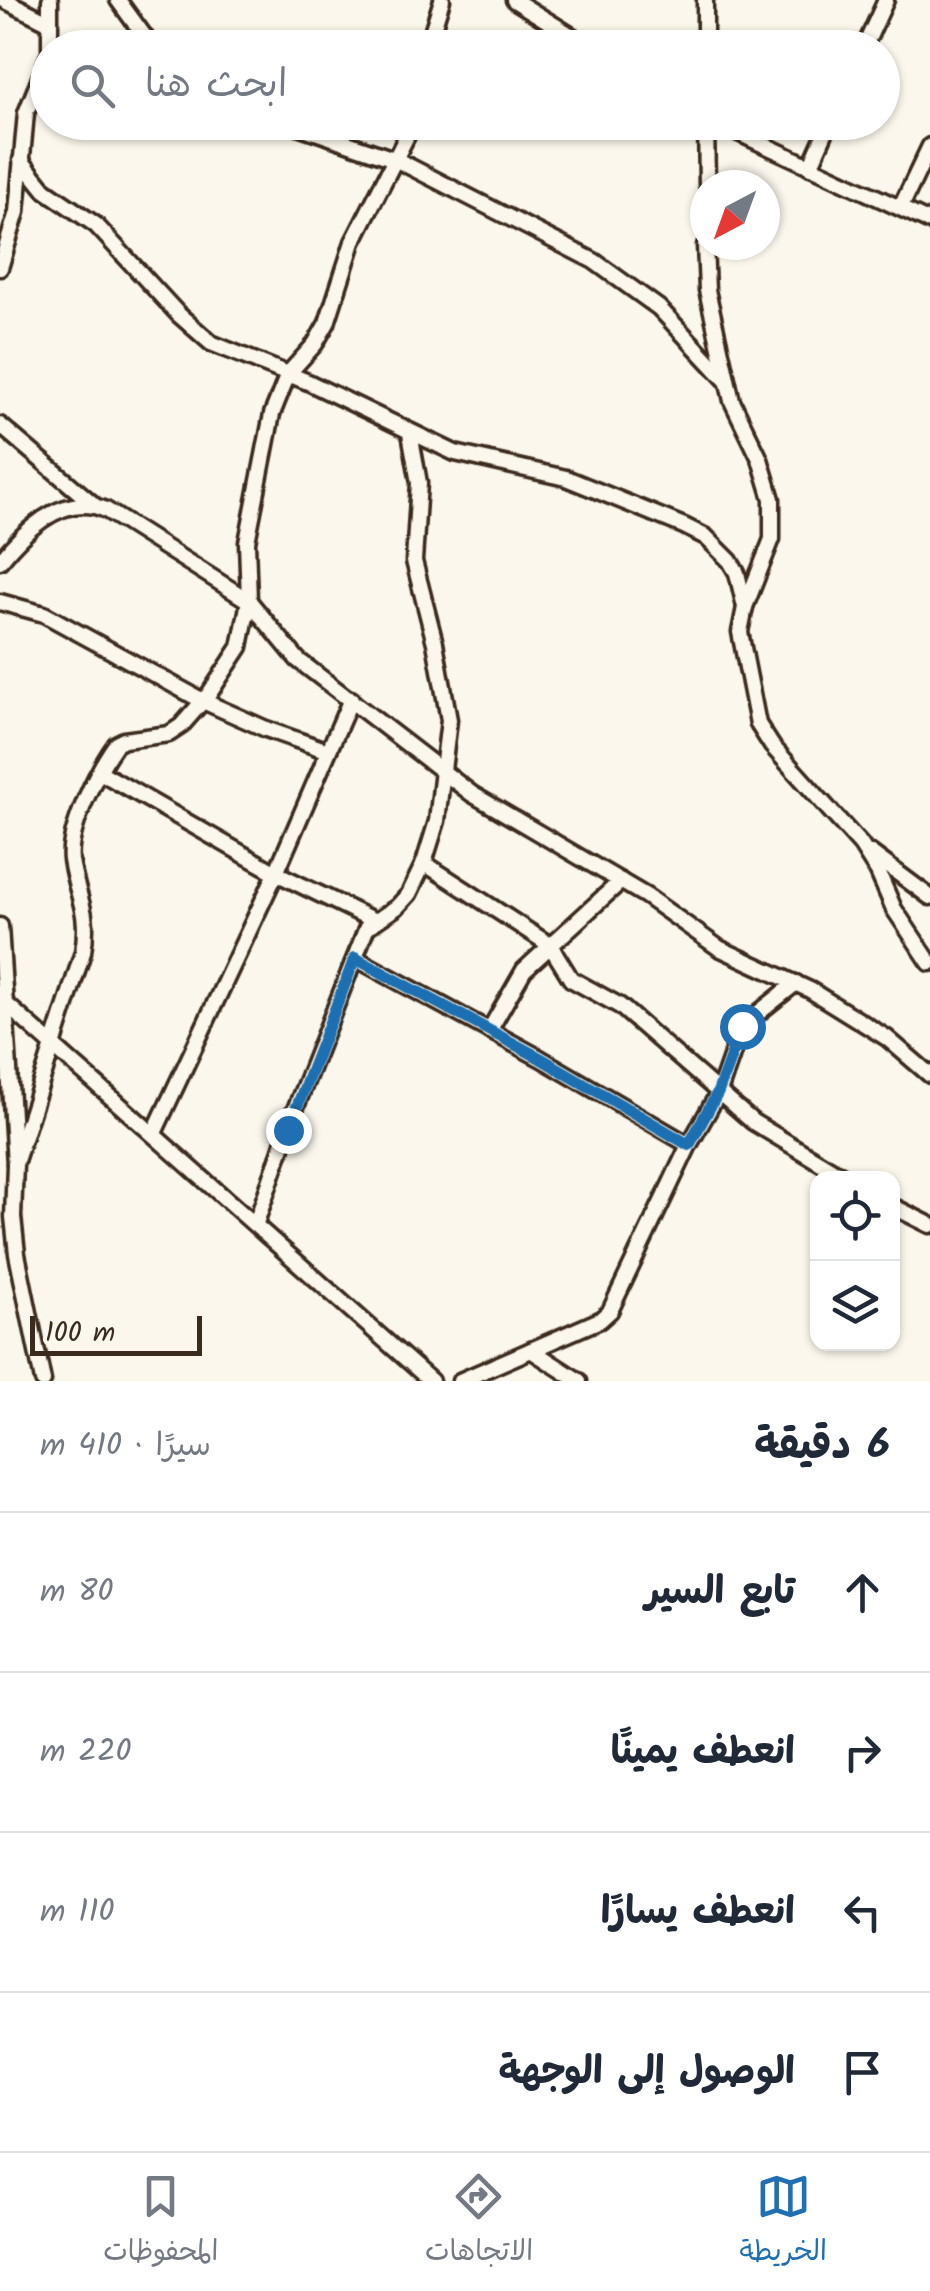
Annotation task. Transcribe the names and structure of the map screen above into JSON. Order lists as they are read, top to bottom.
{
  "scale_bar": "100 m",
  "north": "bottom left",
  "page": {
    "search": "ابحث هنا",
    "scale": "100 m",
    "heading": ["6 دقيقة", "سيرًا · 410 m"],
    "list": [
      ["تابع السير", "80 m"],
      ["انعطف يمينًا", "220 m"],
      ["انعطف يسارًا", "110 m"],
      "الوصول إلى الوجهة"
    ],
    "nav": ["الخريطة", "الاتجاهات", "المحفوظات"]
  }
}
